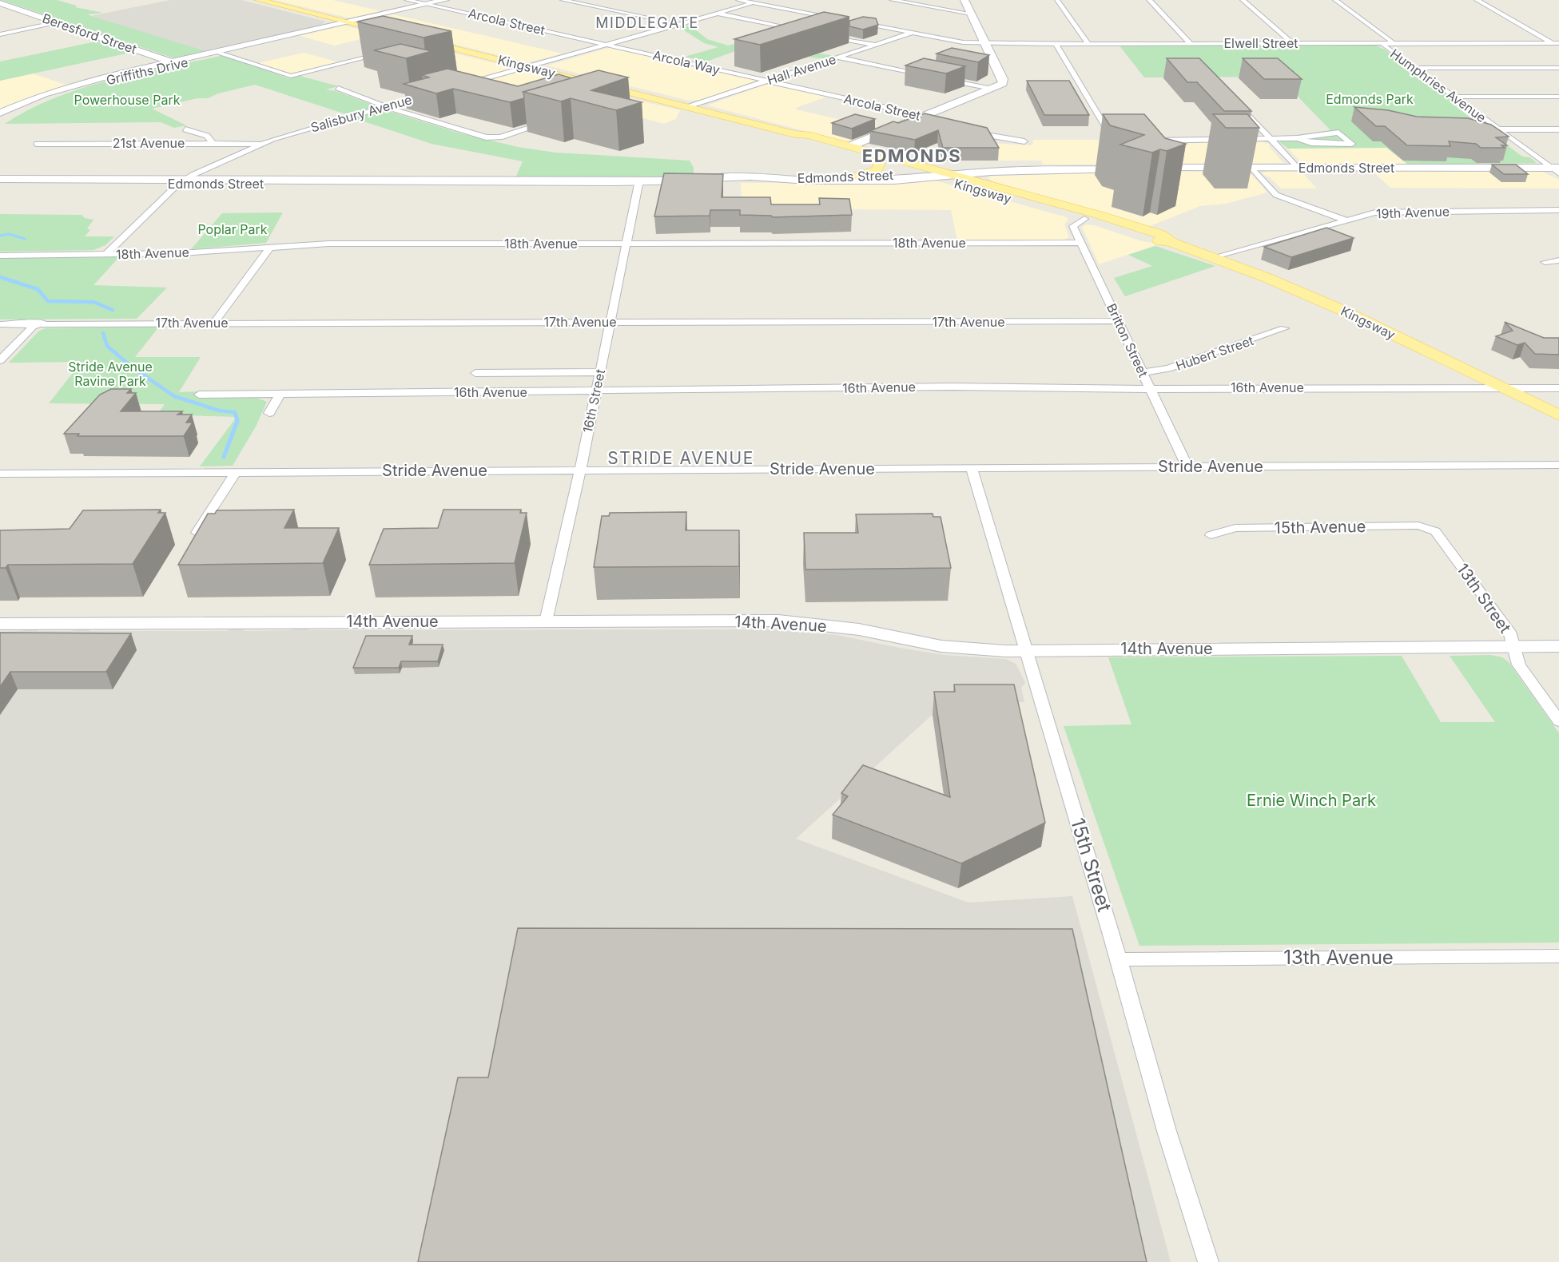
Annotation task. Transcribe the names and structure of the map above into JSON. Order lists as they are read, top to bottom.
{
  "streets": {
    "main road": ["Kingsway"],
    "street": [
      "Arcola Street",
      "Beresford Street",
      "Elwell Street",
      "Arcola Way",
      "Hall Avenue",
      "Griffiths Drive",
      "Humphries Avenue",
      "Salisbury Avenue",
      "21st Avenue",
      "Edmonds Street",
      "19th Avenue",
      "18th Avenue",
      "17th Avenue",
      "Britton Street",
      "Hubert Street",
      "16th Avenue",
      "16th Street",
      "Stride Avenue",
      "15th Avenue",
      "13th Street",
      "14th Avenue",
      "15th Street",
      "13th Avenue"
    ]
  },
  "crossings": [
    ["Arcola Street", "Arcola Way"],
    ["Arcola Street", "Hall Avenue"],
    ["Arcola Street", "Griffiths Drive"],
    ["Beresford Street", "Griffiths Drive"],
    ["Elwell Street", "Hall Avenue"],
    ["Elwell Street", "Humphries Avenue"],
    ["Arcola Way", "Hall Avenue"],
    ["Kingsway", "Hall Avenue"],
    ["Kingsway", "Edmonds Street"],
    ["Kingsway", "19th Avenue"],
    ["Kingsway", "Britton Street"],
    ["Kingsway", "16th Avenue"],
    ["Humphries Avenue", "Edmonds Street"],
    ["Salisbury Avenue", "21st Avenue"],
    ["Salisbury Avenue", "Edmonds Street"],
    ["Salisbury Avenue", "18th Avenue"],
    ["Edmonds Street", "16th Street"],
    ["18th Avenue", "Britton Street"],
    ["18th Avenue", "16th Street"],
    ["17th Avenue", "Britton Street"],
    ["17th Avenue", "16th Street"],
    ["Britton Street", "Hubert Street"],
    ["Britton Street", "16th Avenue"],
    ["Britton Street", "Stride Avenue"],
    ["16th Avenue", "16th Street"],
    ["16th Street", "Stride Avenue"],
    ["16th Street", "14th Avenue"],
    ["Stride Avenue", "15th Street"],
    ["15th Avenue", "13th Street"],
    ["13th Street", "14th Avenue"],
    ["14th Avenue", "15th Street"],
    ["15th Street", "13th Avenue"]
  ],
  "districts": ["MIDDLEGATE", "EDMONDS", "STRIDE AVENUE"],
  "parks": [
    "Edmonds Park",
    "Powerhouse Park",
    "Poplar Park",
    "Stride Avenue Ravine Park",
    "Ernie Winch Park"
  ]
}
